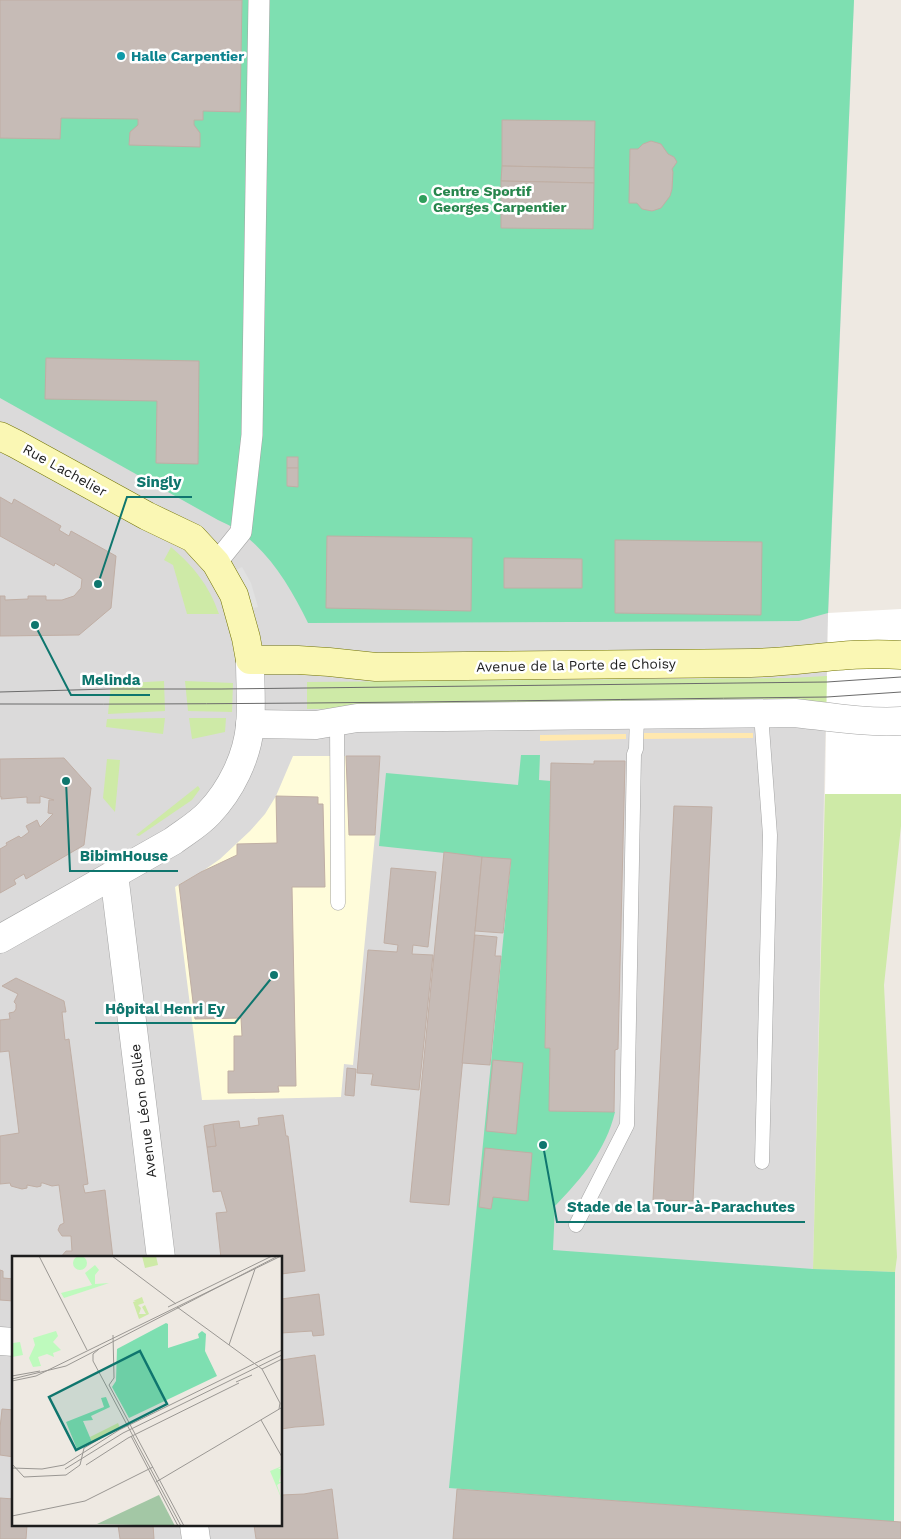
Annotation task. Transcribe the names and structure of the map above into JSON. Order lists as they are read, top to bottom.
{
  "streets": {
    "main road": ["Rue Lachelier", "Avenue de la Porte de Choisy"],
    "street": ["Avenue Léon Bollée"]
  },
  "crossings": [
    ["Rue Lachelier", "Avenue de la Porte de Choisy"]
  ],
  "places": [
    "Halle Carpentier",
    "Centre Sportif Georges Carpentier",
    "Singly",
    "Melinda",
    "BibimHouse",
    "Hôpital Henri Ey",
    "Stade de la Tour-à-Parachutes"
  ]
}
